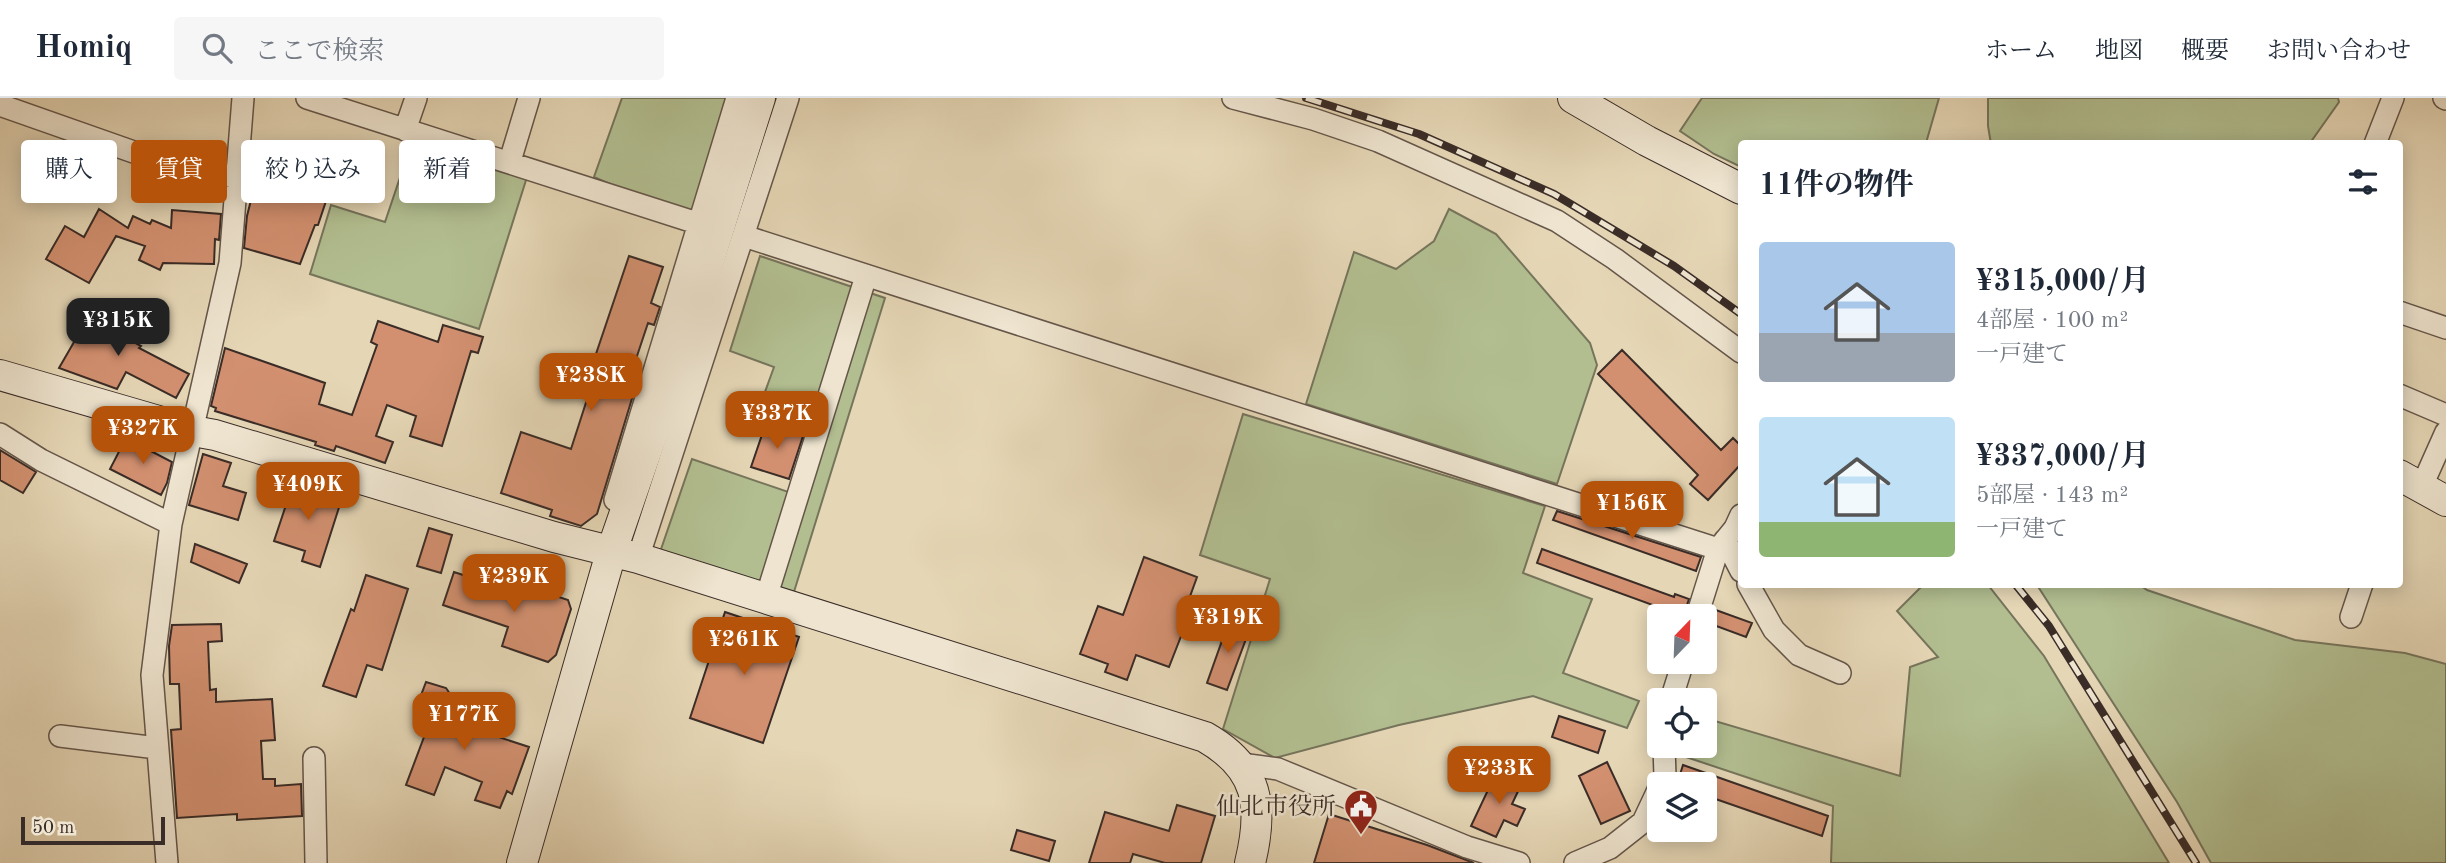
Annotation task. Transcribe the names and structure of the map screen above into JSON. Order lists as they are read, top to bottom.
{
  "places": {
    "public building": ["仙北市役所"]
  },
  "scale_bar": "50 m",
  "north": "top right",
  "page": {
    "header": "Homiq",
    "search": "ここで検索",
    "nav": [
      "ホーム",
      "地図",
      "概要",
      "お問い合わせ"
    ],
    "chip": [
      "購入",
      "賃貸",
      "絞り込み",
      "新着"
    ],
    "heading": "11件の物件",
    "list": [
      {
        "name": "¥315,000/月",
        "note": "4部屋 · 100 m² · 一戸建て"
      },
      {
        "name": "¥337,000/月",
        "note": "5部屋 · 143 m² · 一戸建て"
      }
    ],
    "price": [
      "¥315K",
      "¥238K",
      "¥337K",
      "¥327K",
      "¥409K",
      "¥156K",
      "¥239K",
      "¥319K",
      "¥261K",
      "¥177K",
      "¥233K"
    ],
    "scale": "50 m"
  }
}
